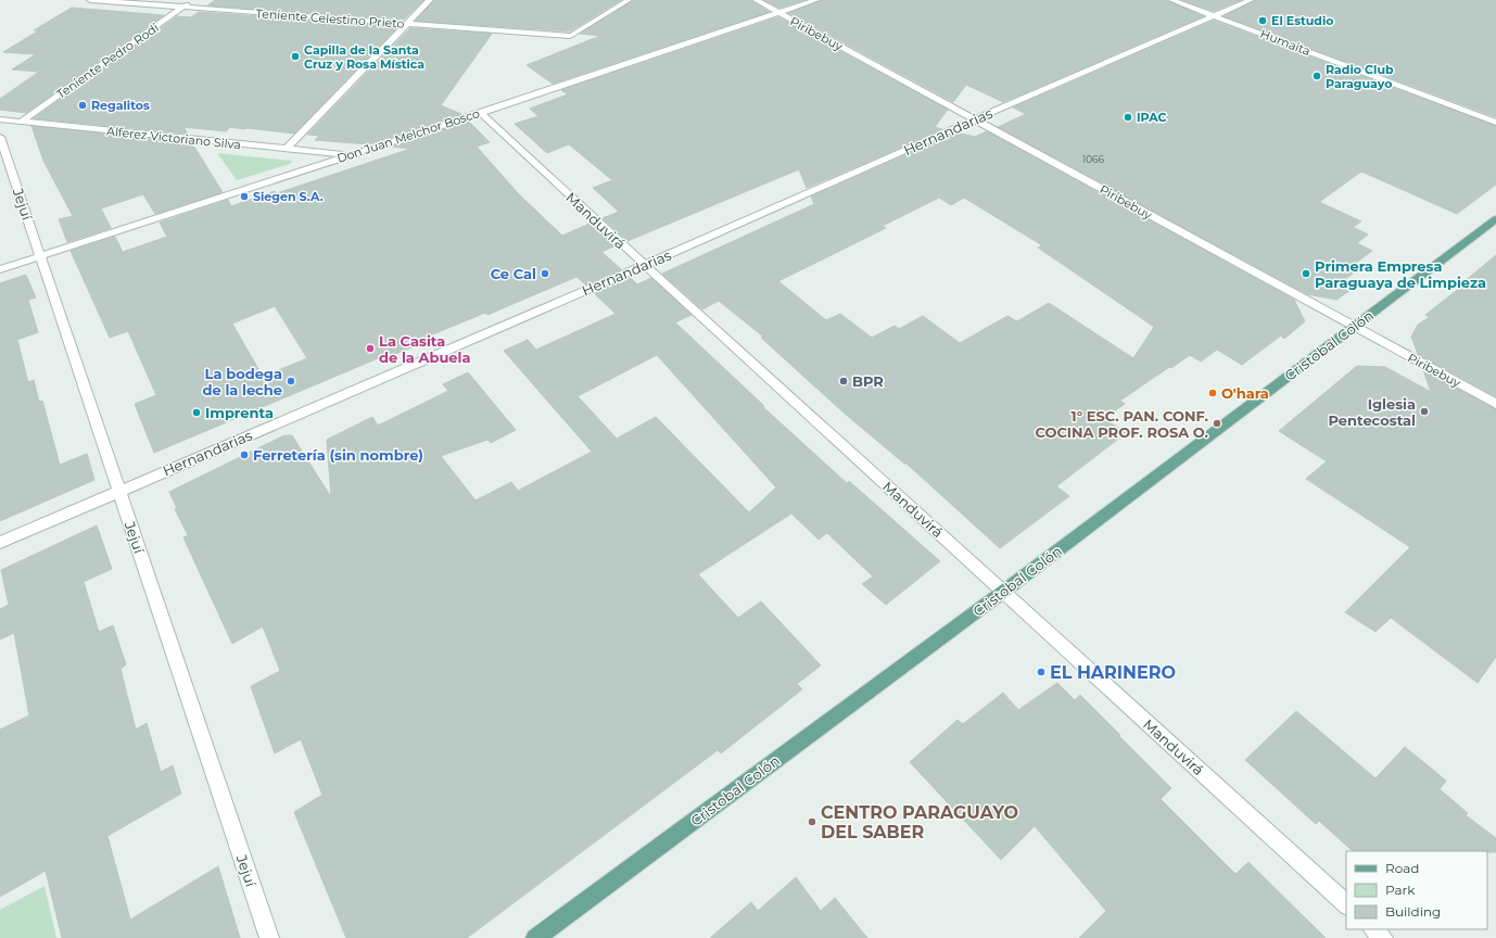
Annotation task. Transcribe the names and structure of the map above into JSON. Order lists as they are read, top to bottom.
{
  "streets": {
    "main road": ["Cristobal Colón"],
    "street": [
      "Teniente Celestino Prieto",
      "Piribebuy",
      "Humaita",
      "Teniente Pedro Rodi",
      "Hernandarias",
      "Don Juan Melchor Bosco",
      "Alferez Victoriano Silva",
      "Jejuí",
      "Manduvirá"
    ]
  },
  "crossings": [
    ["Teniente Celestino Prieto", "Teniente Pedro Rodi"],
    ["Piribebuy", "Hernandarias"],
    ["Piribebuy", "Don Juan Melchor Bosco"],
    ["Piribebuy", "Cristobal Colón"],
    ["Humaita", "Hernandarias"],
    ["Teniente Pedro Rodi", "Alferez Victoriano Silva"],
    ["Hernandarias", "Jejuí"],
    ["Hernandarias", "Manduvirá"],
    ["Don Juan Melchor Bosco", "Alferez Victoriano Silva"],
    ["Don Juan Melchor Bosco", "Jejuí"],
    ["Don Juan Melchor Bosco", "Manduvirá"],
    ["Manduvirá", "Cristobal Colón"]
  ],
  "places": [
    "El Estudio",
    "Capilla de la Santa Cruz y Rosa Mística",
    "Radio Club Paraguayo",
    "Regalitos",
    "IPAC",
    "Siegen S.A.",
    "Ce Cal",
    "Primera Empresa Paraguaya de Limpieza",
    "La Casita de la Abuela",
    "La bodega de la leche",
    "BPR",
    "O'hara",
    "Iglesia Pentecostal",
    "Imprenta",
    "1° ESC. PAN. CONF. COCINA PROF. ROSA O.",
    "Ferretería (sin nombre)",
    "EL HARINERO",
    "CENTRO PARAGUAYO DEL SABER"
  ],
  "house_numbers": ["1066"],
  "legend": ["Road", "Park", "Building"]
}
